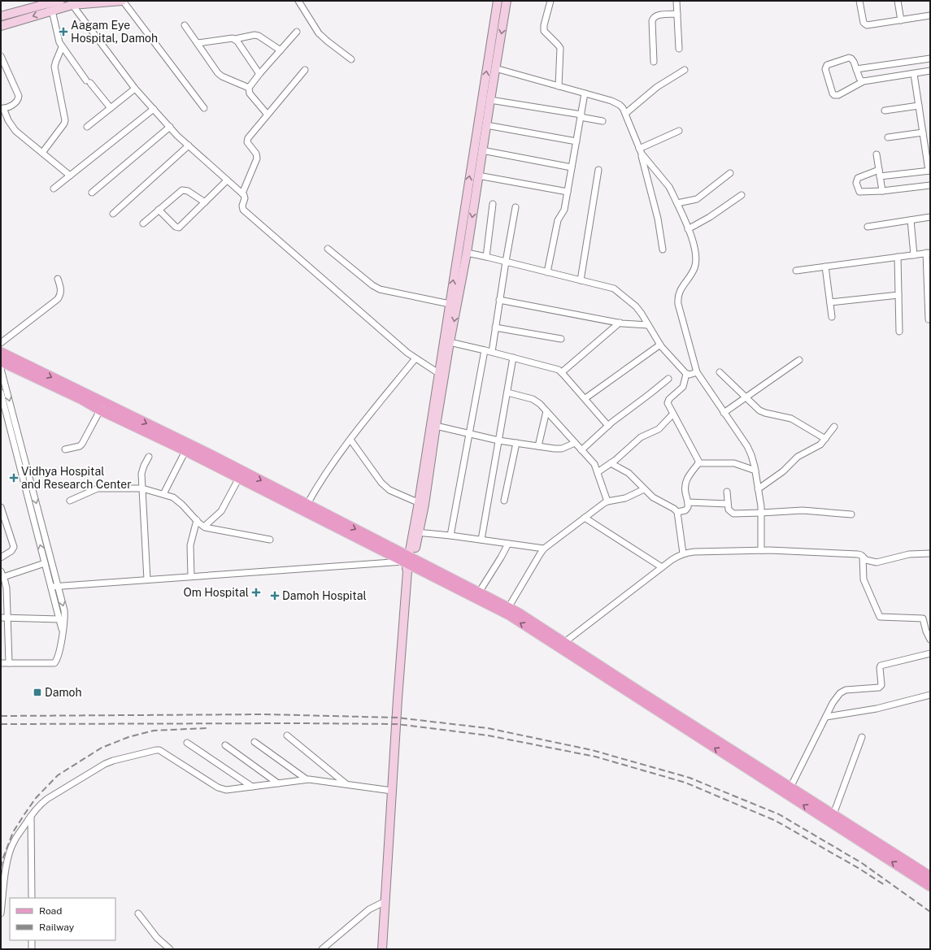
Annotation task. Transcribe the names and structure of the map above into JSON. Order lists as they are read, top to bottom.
{
  "places": {
    "health": [
      "Aagam Eye Hospital, Damoh",
      "Vidhya Hospital and Research Center",
      "Om Hospital",
      "Damoh Hospital"
    ],
    "transit": ["Damoh"]
  },
  "legend": ["Road", "Railway"]
}
